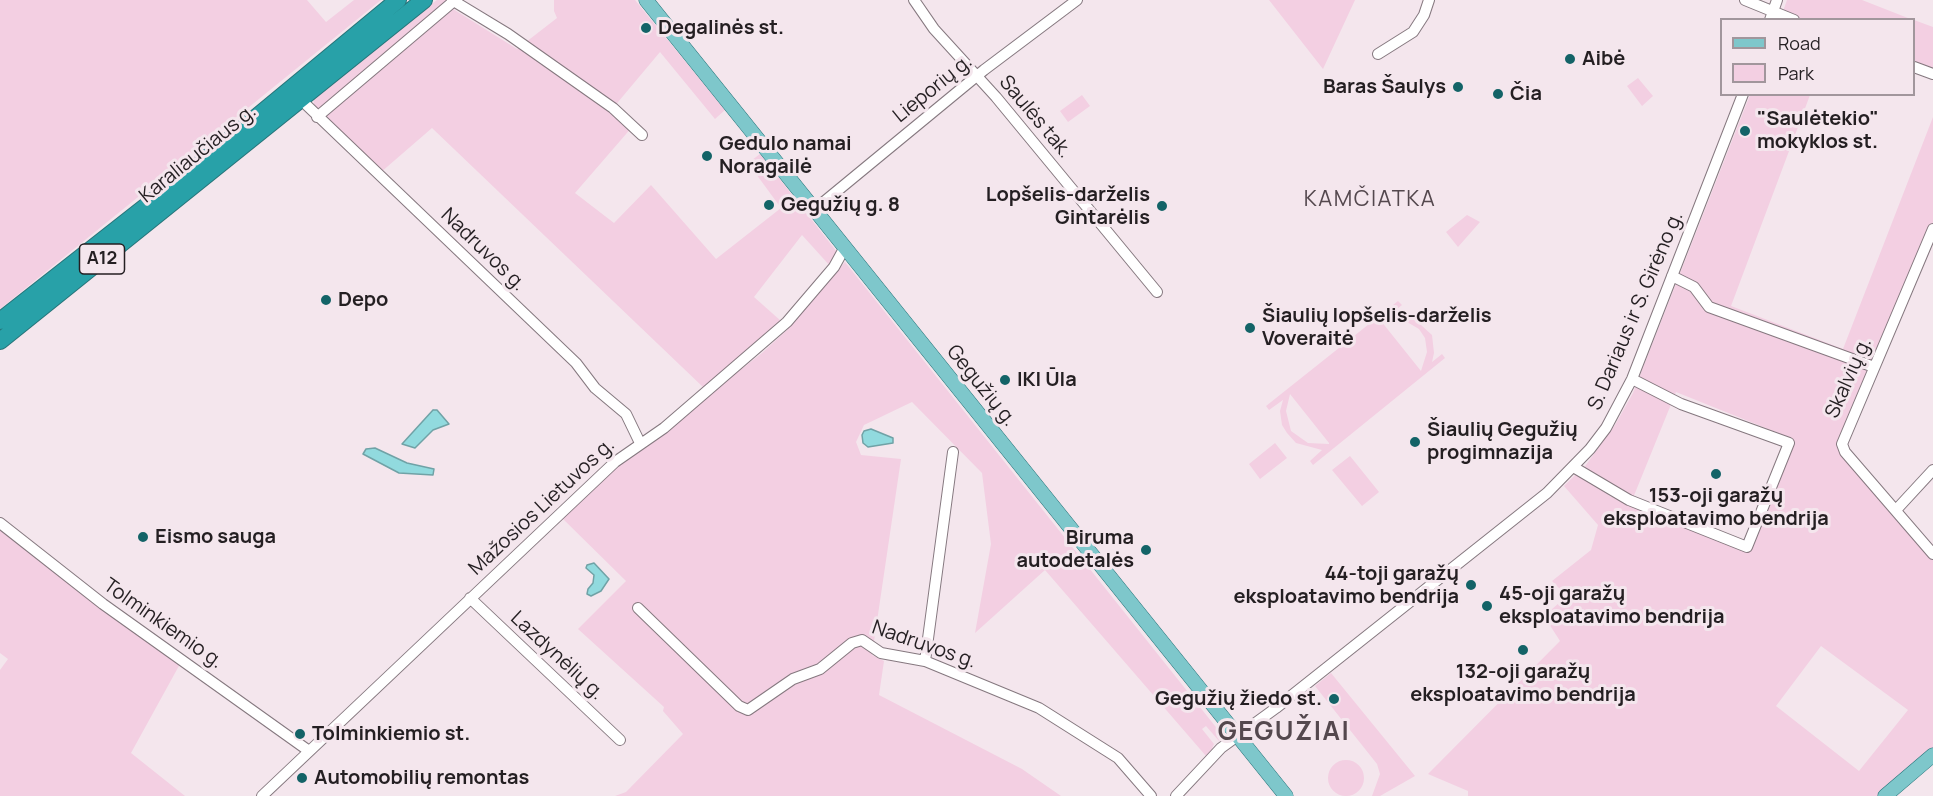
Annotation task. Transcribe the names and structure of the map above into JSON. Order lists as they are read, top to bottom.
{
  "streets": {
    "highway": ["Karaliaučiaus g.", "A12"],
    "main road": ["Gegužių g."],
    "street": [
      "Lieporių g.",
      "Saulės tak.",
      "Nadruvos g.",
      "S. Dariaus ir S. Girėno g.",
      "Skalvių g.",
      "Mažosios Lietuvos g.",
      "Tolminkiemio g.",
      "Lazdynėlių g."
    ]
  },
  "crossings": [
    ["Lieporių g.", "Saulės tak."],
    ["Lieporių g.", "Gegužių g."],
    ["Karaliaučiaus g.", "Nadruvos g."],
    ["Nadruvos g.", "Mažosios Lietuvos g."],
    ["S. Dariaus ir S. Girėno g.", "Gegužių g."],
    ["Gegužių g.", "Mažosios Lietuvos g."],
    ["Mažosios Lietuvos g.", "Tolminkiemio g."],
    ["Mažosios Lietuvos g.", "Lazdynėlių g."]
  ],
  "districts": ["KAMČIATKA", "GEGUŽIAI"],
  "places": [
    "Degalinės st.",
    "Aibė",
    "Baras Šaulys",
    "Čia",
    "\"Saulėtekio\" mokyklos st.",
    "Gedulo namai Noragailė",
    "Gegužių g. 8",
    "Lopšelis-darželis Gintarėlis",
    "Depo",
    "Šiaulių lopšelis-darželis Voveraitė",
    "IKI Ūla",
    "Šiaulių Gegužių progimnazija",
    "153-oji garažų eksploatavimo bendrija",
    "Eismo sauga",
    "Biruma autodetalės",
    "44-toji garažų eksploatavimo bendrija",
    "45-oji garažų eksploatavimo bendrija",
    "132-oji garažų eksploatavimo bendrija",
    "Gegužių žiedo st.",
    "Tolminkiemio st.",
    "Automobilių remontas"
  ],
  "legend": ["Road", "Park"]
}
